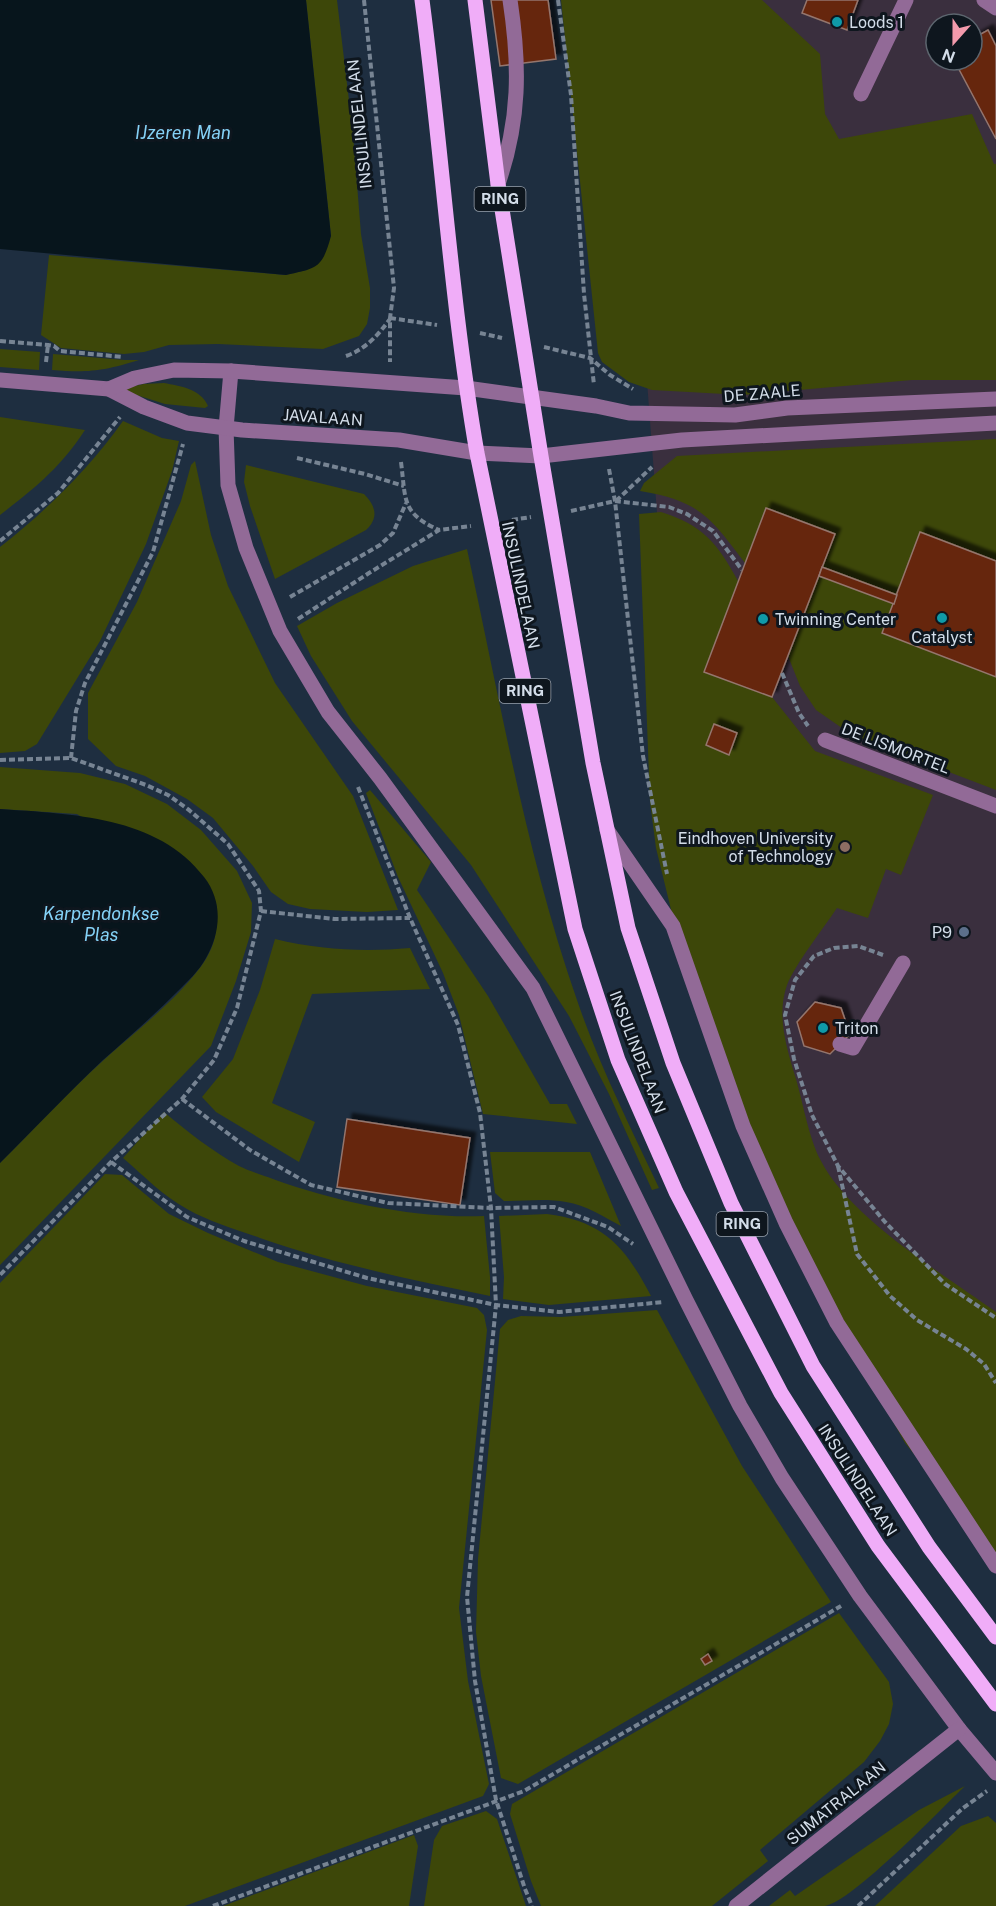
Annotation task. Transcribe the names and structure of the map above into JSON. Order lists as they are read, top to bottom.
{
  "streets": {
    "main road": ["INSULINDELAAN", "RING"],
    "street": [
      "DE ZAALE",
      "JAVALAAN",
      "DE LISMORTEL",
      "SUMATRALAAN"
    ]
  },
  "crossings": [
    ["INSULINDELAAN", "DE ZAALE"],
    ["INSULINDELAAN", "JAVALAAN"],
    ["DE ZAALE", "JAVALAAN"]
  ],
  "water": ["IJzeren Man", "Karpendonkse Plas"],
  "places": [
    "Loods 1",
    "Catalyst",
    "Twinning Center",
    "Eindhoven University of Technology",
    "P9",
    "Triton"
  ],
  "north": "bottom"
}
